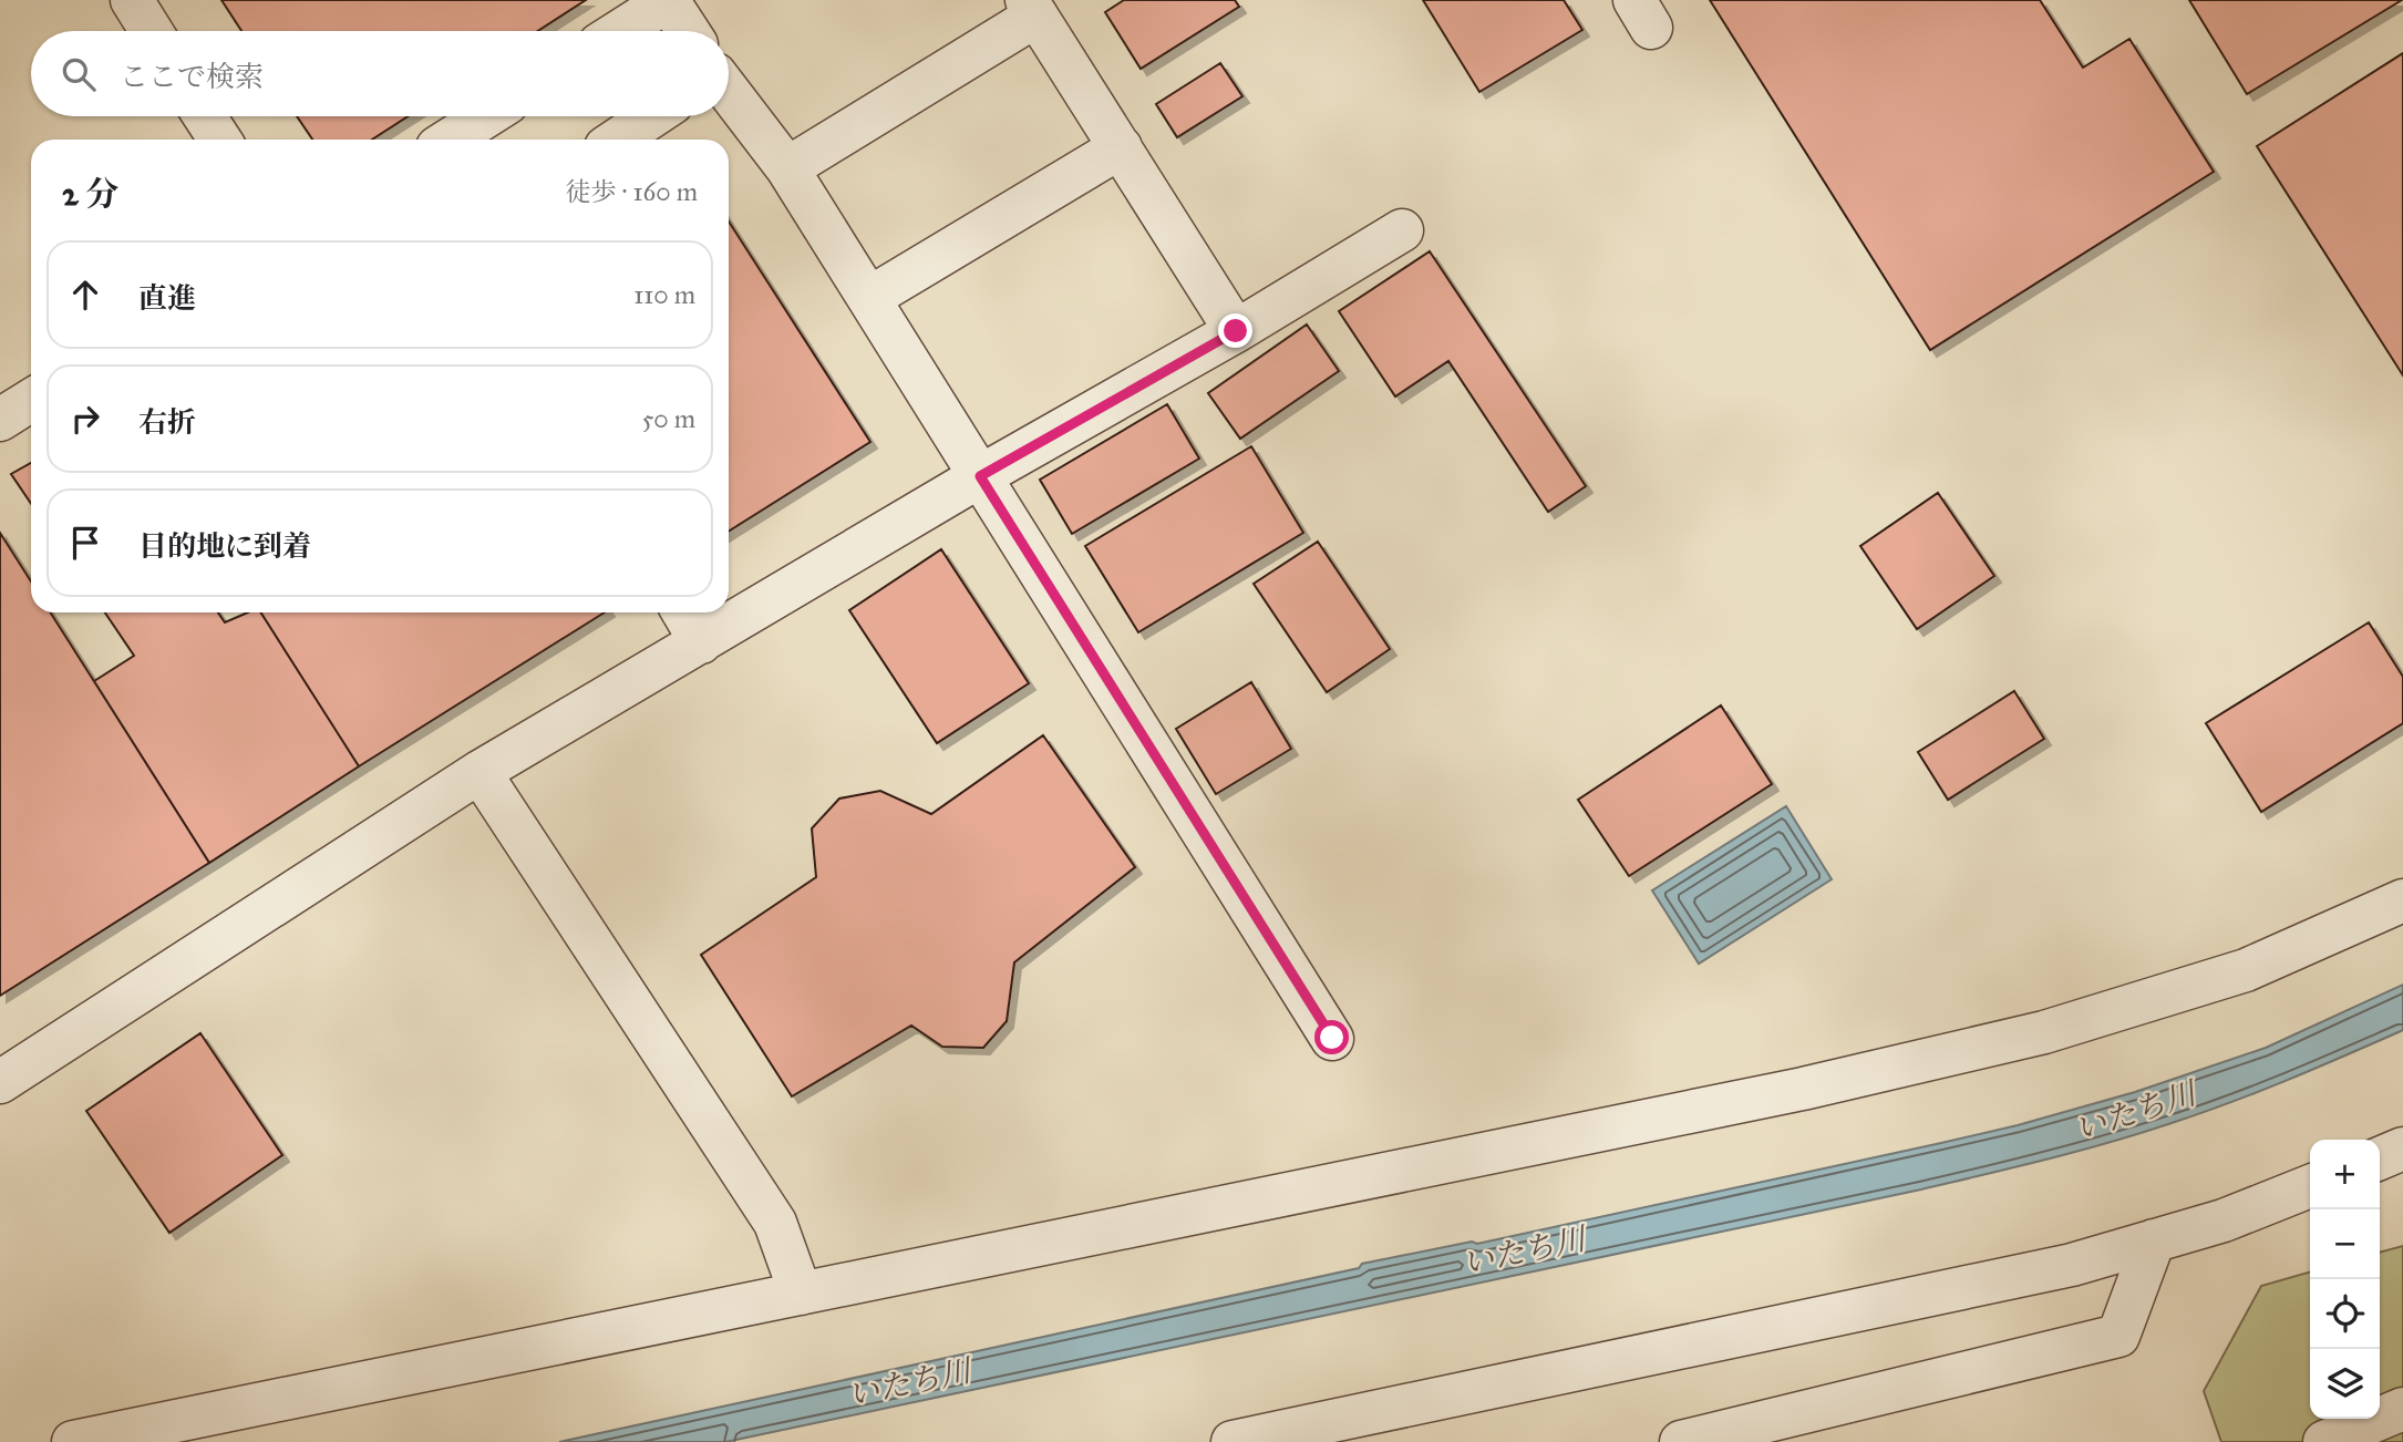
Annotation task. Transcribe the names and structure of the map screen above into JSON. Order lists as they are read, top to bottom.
{
  "water": ["いたち川"],
  "page": {
    "search": "ここで検索",
    "heading": ["2 分", "徒歩 · 160 m"],
    "list": [
      ["直進", "110 m"],
      ["右折", "50 m"],
      "目的地に到着"
    ],
    "map_buttons": ["+", "−"]
  }
}
